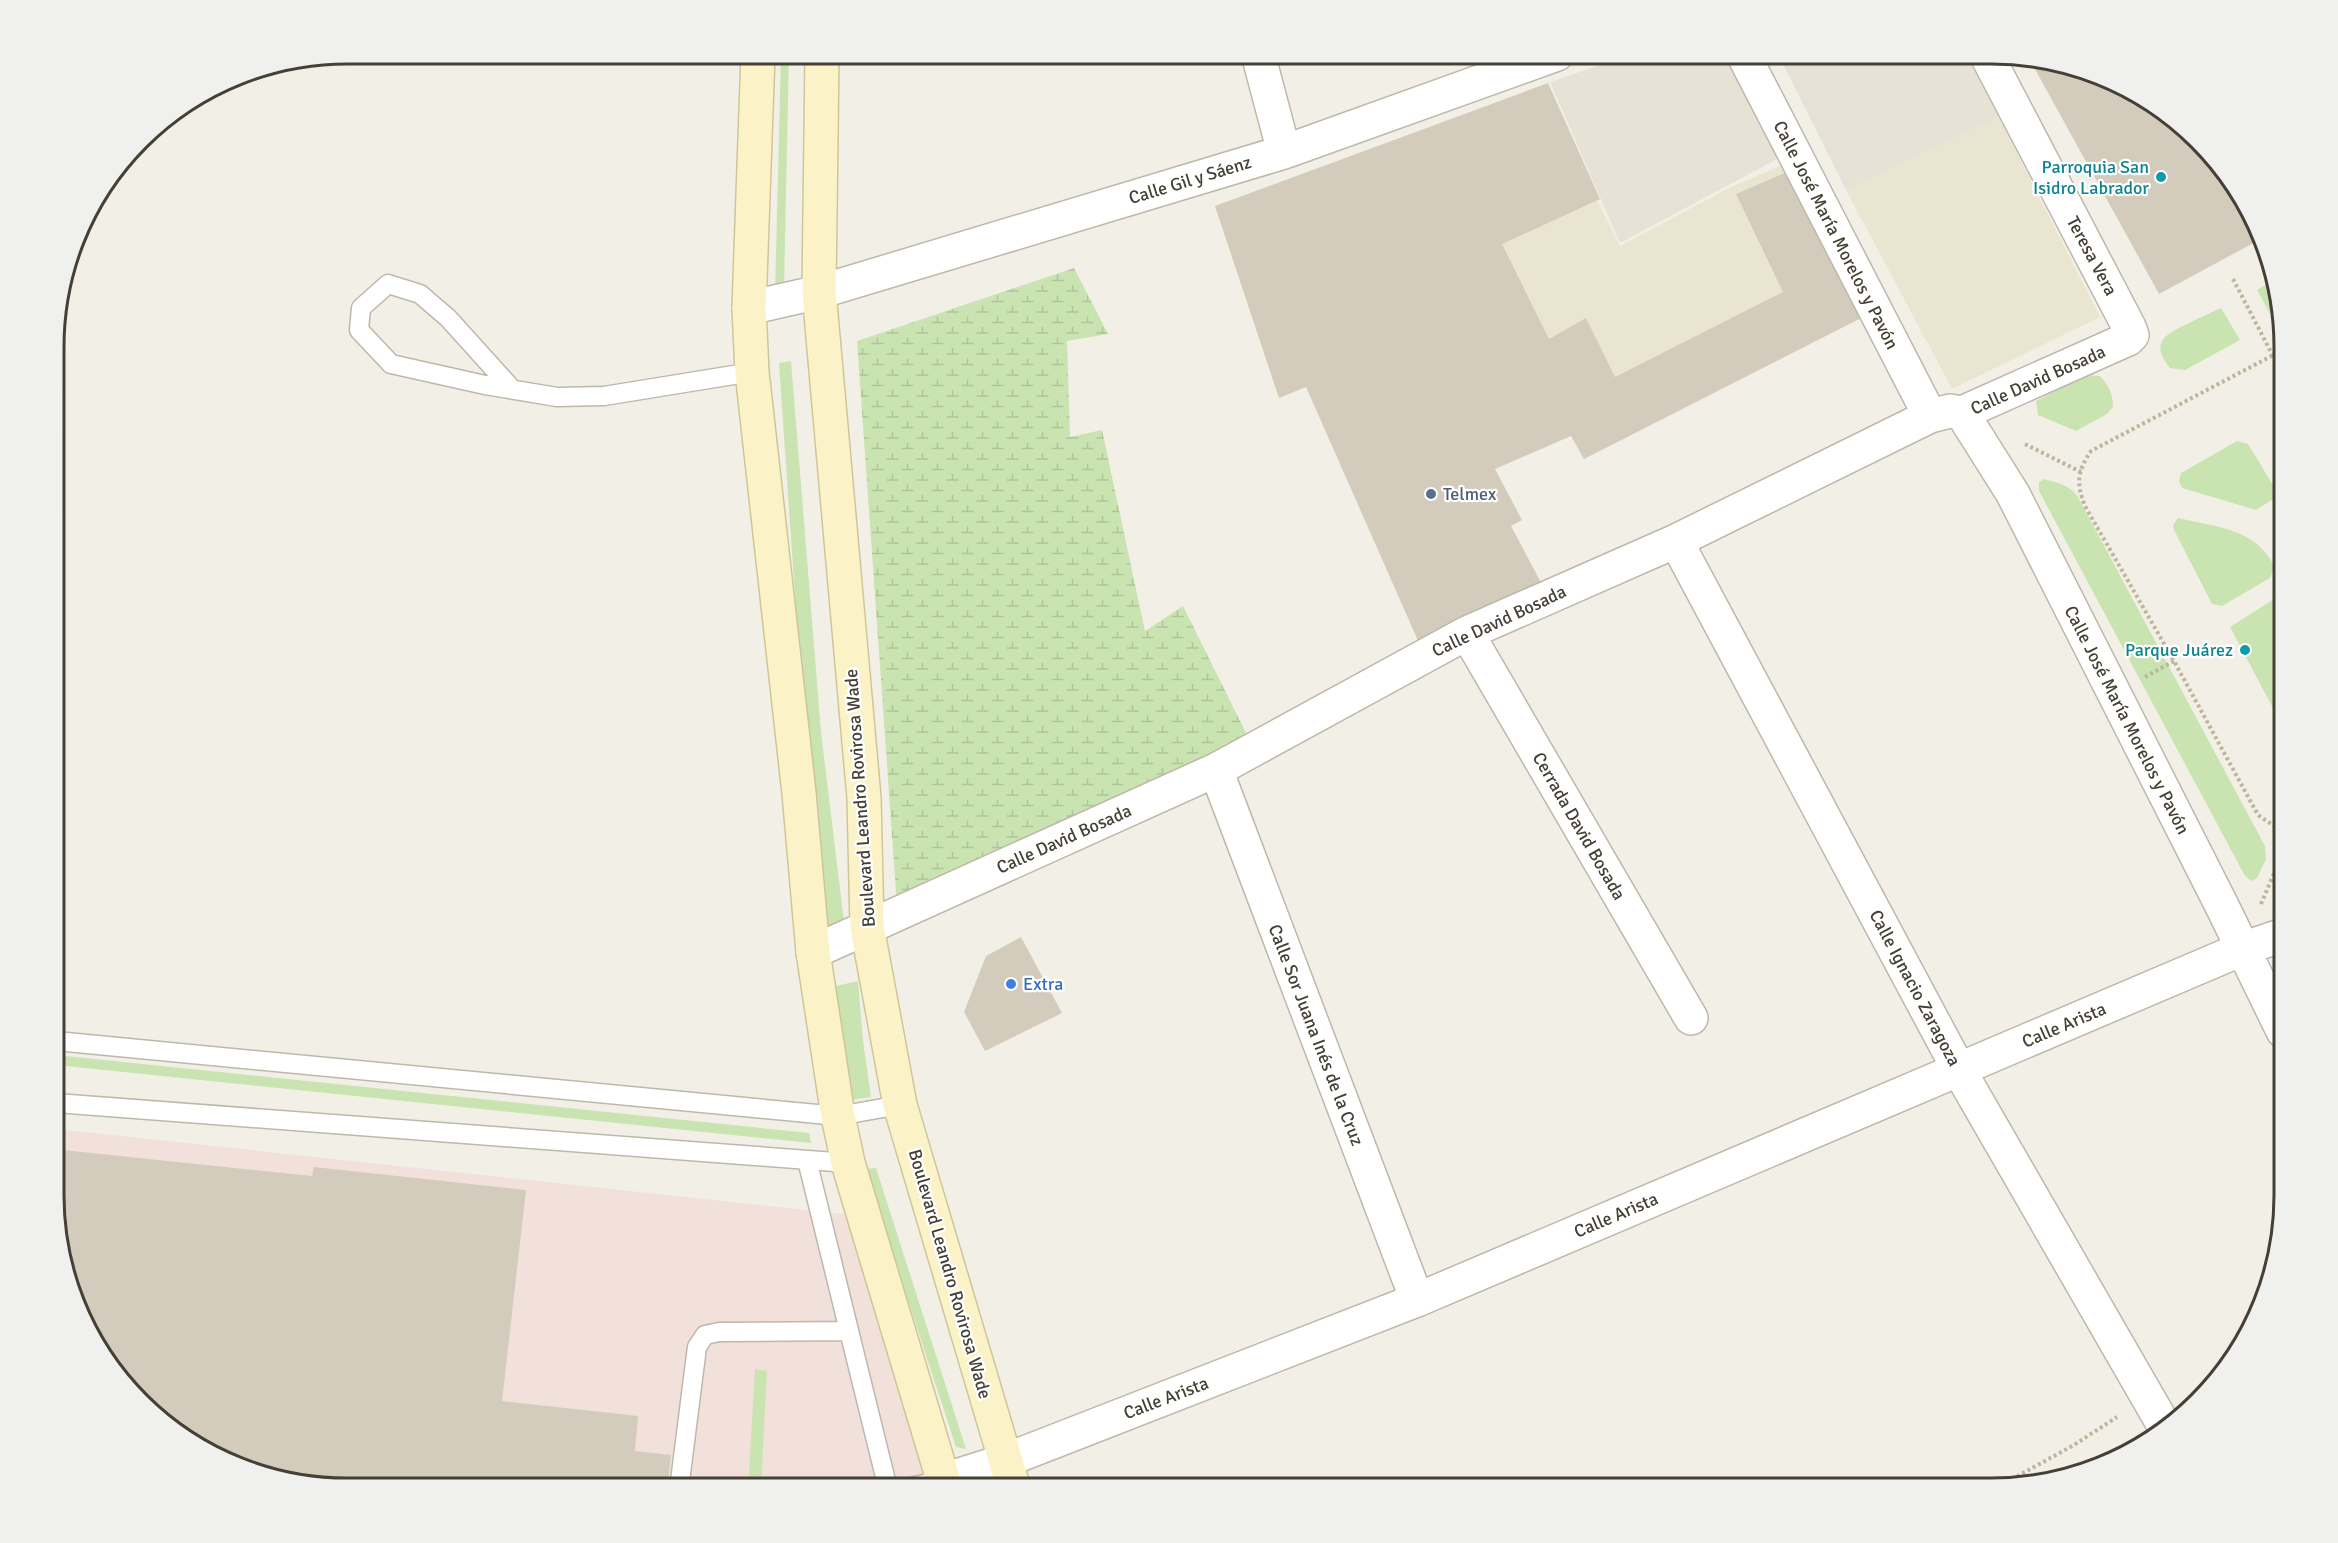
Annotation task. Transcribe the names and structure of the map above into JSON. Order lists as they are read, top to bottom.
{
  "streets": {
    "main road": ["Boulevard Leandro Rovirosa Wade"],
    "street": [
      "Calle Gil y Sáenz",
      "Calle José María Morelos y Pavón",
      "Teresa Vera",
      "Calle David Bosada",
      "Cerrada David Bosada",
      "Calle Ignacio Zaragoza",
      "Calle Arista",
      "Calle Sor Juana Inés de la Cruz"
    ]
  },
  "crossings": [
    ["Calle Gil y Sáenz", "Boulevard Leandro Rovirosa Wade"],
    ["Calle José María Morelos y Pavón", "Calle David Bosada"],
    ["Calle José María Morelos y Pavón", "Calle Arista"],
    ["Teresa Vera", "Calle David Bosada"],
    ["Calle David Bosada", "Boulevard Leandro Rovirosa Wade"],
    ["Calle David Bosada", "Cerrada David Bosada"],
    ["Calle David Bosada", "Calle Ignacio Zaragoza"],
    ["Calle David Bosada", "Calle Sor Juana Inés de la Cruz"],
    ["Boulevard Leandro Rovirosa Wade", "Calle Arista"],
    ["Calle Ignacio Zaragoza", "Calle Arista"],
    ["Calle Arista", "Calle Sor Juana Inés de la Cruz"]
  ],
  "places": [
    "Parroquia San Isidro Labrador",
    "Telmex",
    "Parque Juárez",
    "Extra"
  ]
}
